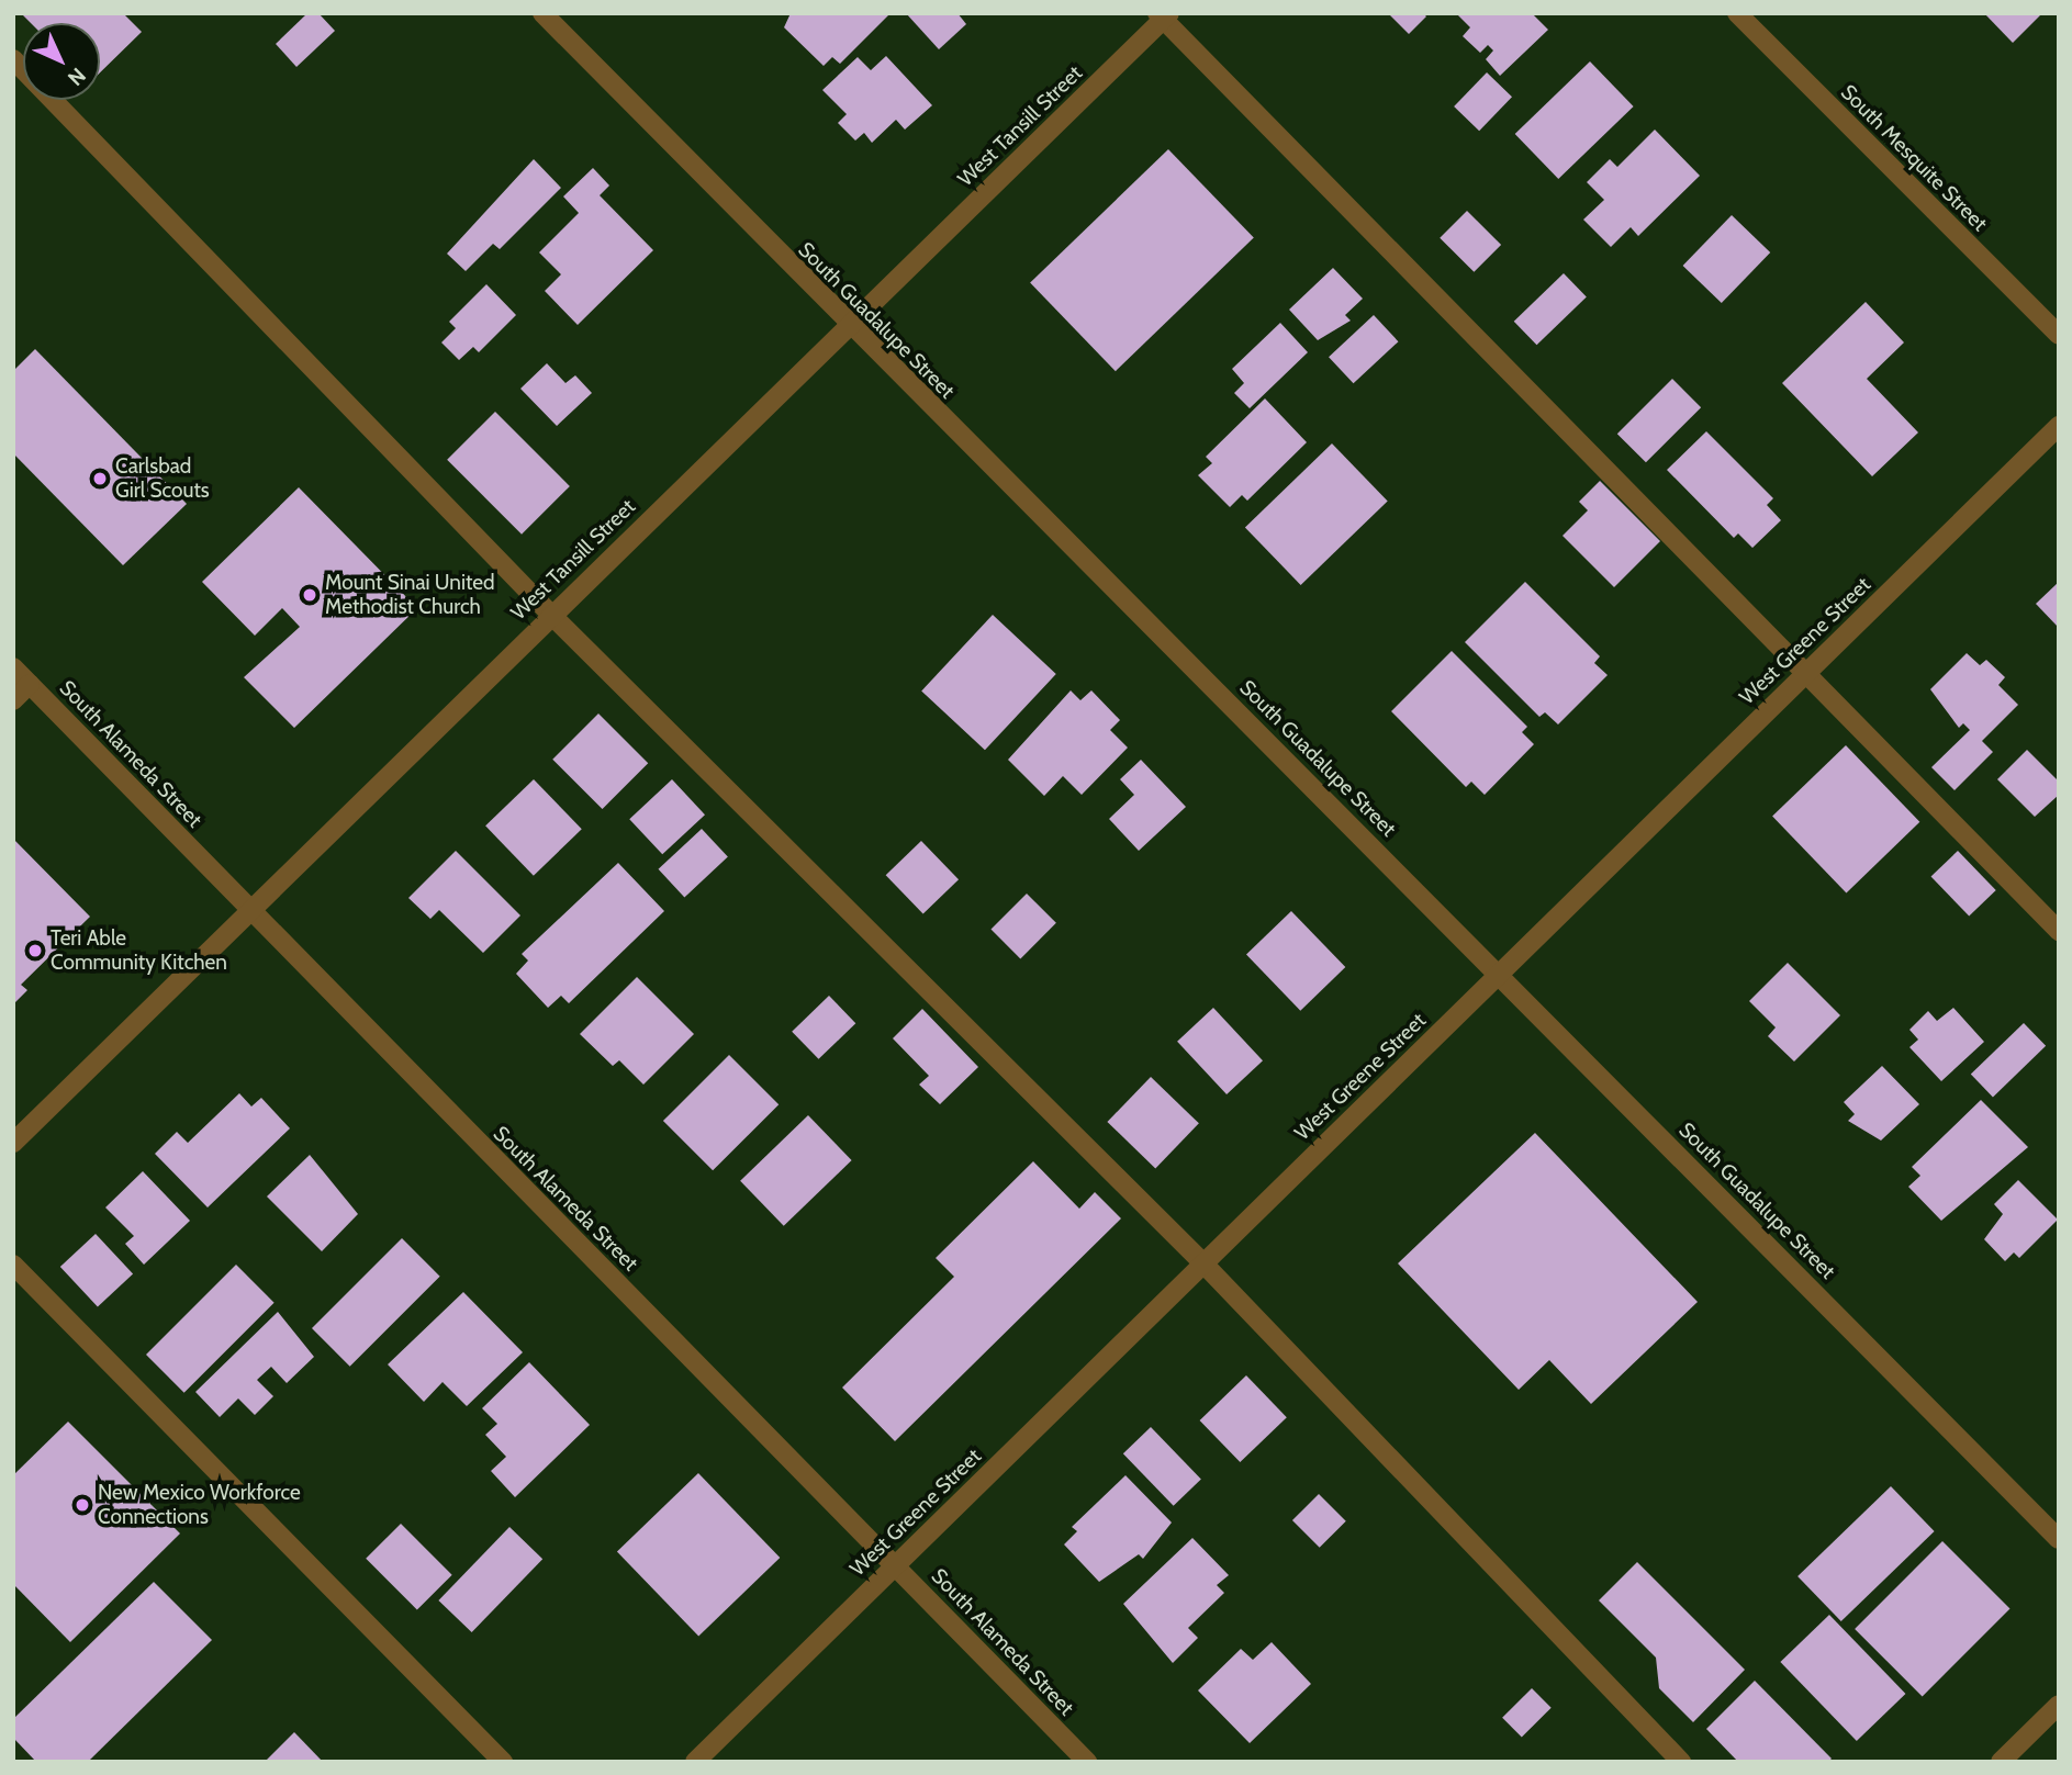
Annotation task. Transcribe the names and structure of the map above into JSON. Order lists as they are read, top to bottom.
{
  "streets": {
    "street": [
      "West Tansill Street",
      "South Mesquite Street",
      "South Guadalupe Street",
      "West Greene Street",
      "South Alameda Street"
    ]
  },
  "crossings": [
    ["West Tansill Street", "South Guadalupe Street"],
    ["West Tansill Street", "South Alameda Street"],
    ["South Guadalupe Street", "West Greene Street"],
    ["West Greene Street", "South Alameda Street"]
  ],
  "places": [
    "Carlsbad Girl Scouts",
    "Mount Sinai United Methodist Church",
    "Teri Able Community Kitchen",
    "New Mexico Workforce Connections"
  ],
  "north": "bottom right"
}
